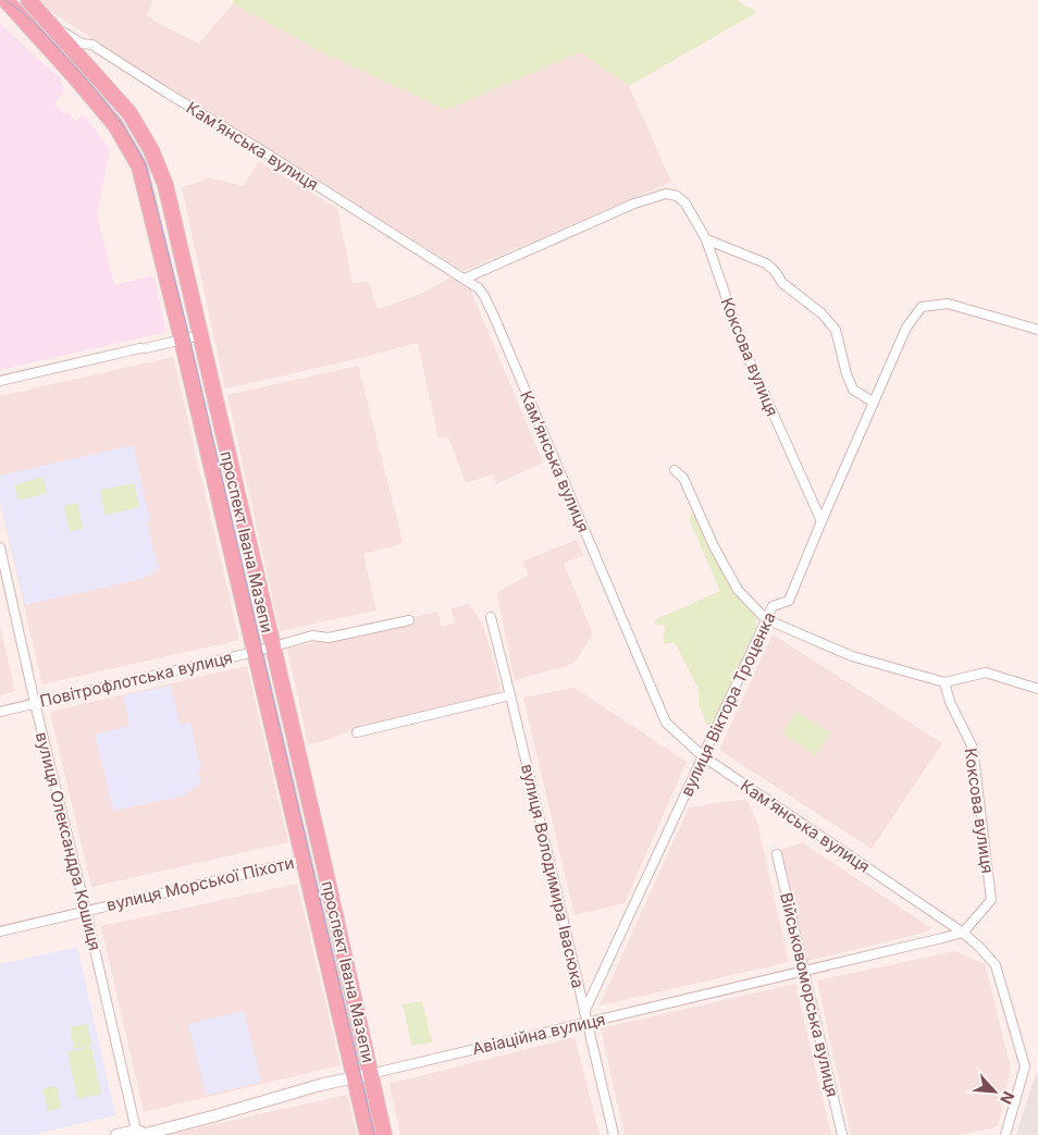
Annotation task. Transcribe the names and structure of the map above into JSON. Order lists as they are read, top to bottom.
{
  "streets": {
    "highway": ["проспект Івана Мазепи"],
    "street": [
      "Камʼянська вулиця",
      "Коксова вулиця",
      "Повітрофлотська вулиця",
      "вулиця Віктора Троценка",
      "вулиця Олександра Кошиця",
      "вулиця Володимира Івасюка",
      "вулиця Морської Піхоти",
      "Військовоморська вулиця",
      "Авіаційна вулиця"
    ]
  },
  "crossings": [
    ["Камʼянська вулиця", "Коксова вулиця"],
    ["Камʼянська вулиця", "проспект Івана Мазепи"],
    ["Камʼянська вулиця", "вулиця Віктора Троценка"],
    ["Камʼянська вулиця", "Авіаційна вулиця"],
    ["Коксова вулиця", "вулиця Віктора Троценка"],
    ["Коксова вулиця", "Авіаційна вулиця"],
    ["проспект Івана Мазепи", "Повітрофлотська вулиця"],
    ["проспект Івана Мазепи", "вулиця Морської Піхоти"],
    ["проспект Івана Мазепи", "Авіаційна вулиця"],
    ["Повітрофлотська вулиця", "вулиця Олександра Кошиця"],
    ["вулиця Віктора Троценка", "вулиця Володимира Івасюка"],
    ["вулиця Олександра Кошиця", "вулиця Морської Піхоти"],
    ["вулиця Олександра Кошиця", "Авіаційна вулиця"],
    ["вулиця Володимира Івасюка", "Авіаційна вулиця"],
    ["Військовоморська вулиця", "Авіаційна вулиця"]
  ],
  "north": "bottom right"
}
